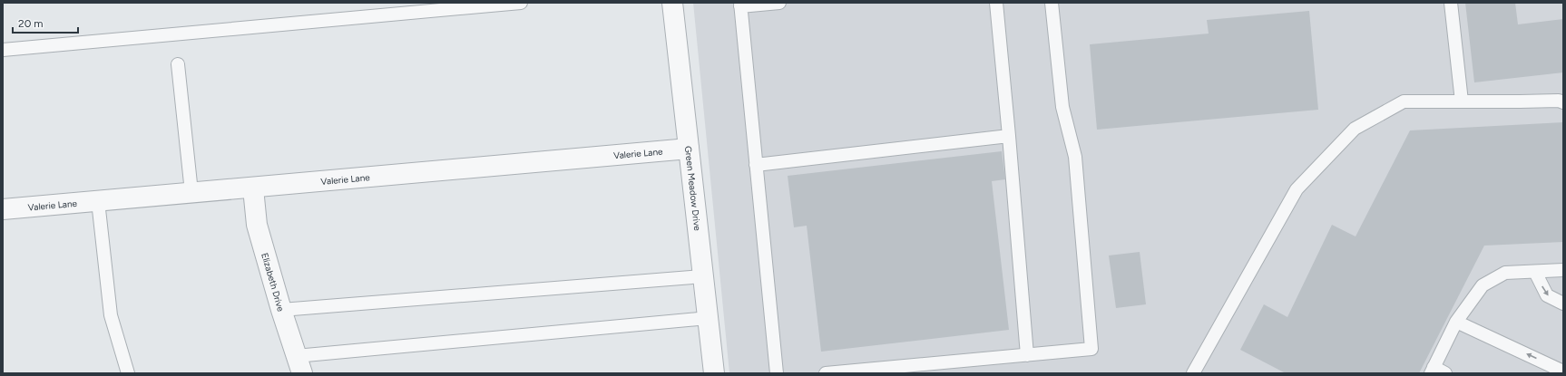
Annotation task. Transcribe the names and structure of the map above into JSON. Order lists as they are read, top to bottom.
{
  "streets": {
    "street": ["Valerie Lane", "Green Meadow Drive", "Elizabeth Drive"]
  },
  "crossings": [
    ["Valerie Lane", "Green Meadow Drive"],
    ["Valerie Lane", "Elizabeth Drive"]
  ],
  "scale_bar": "20 m"
}
